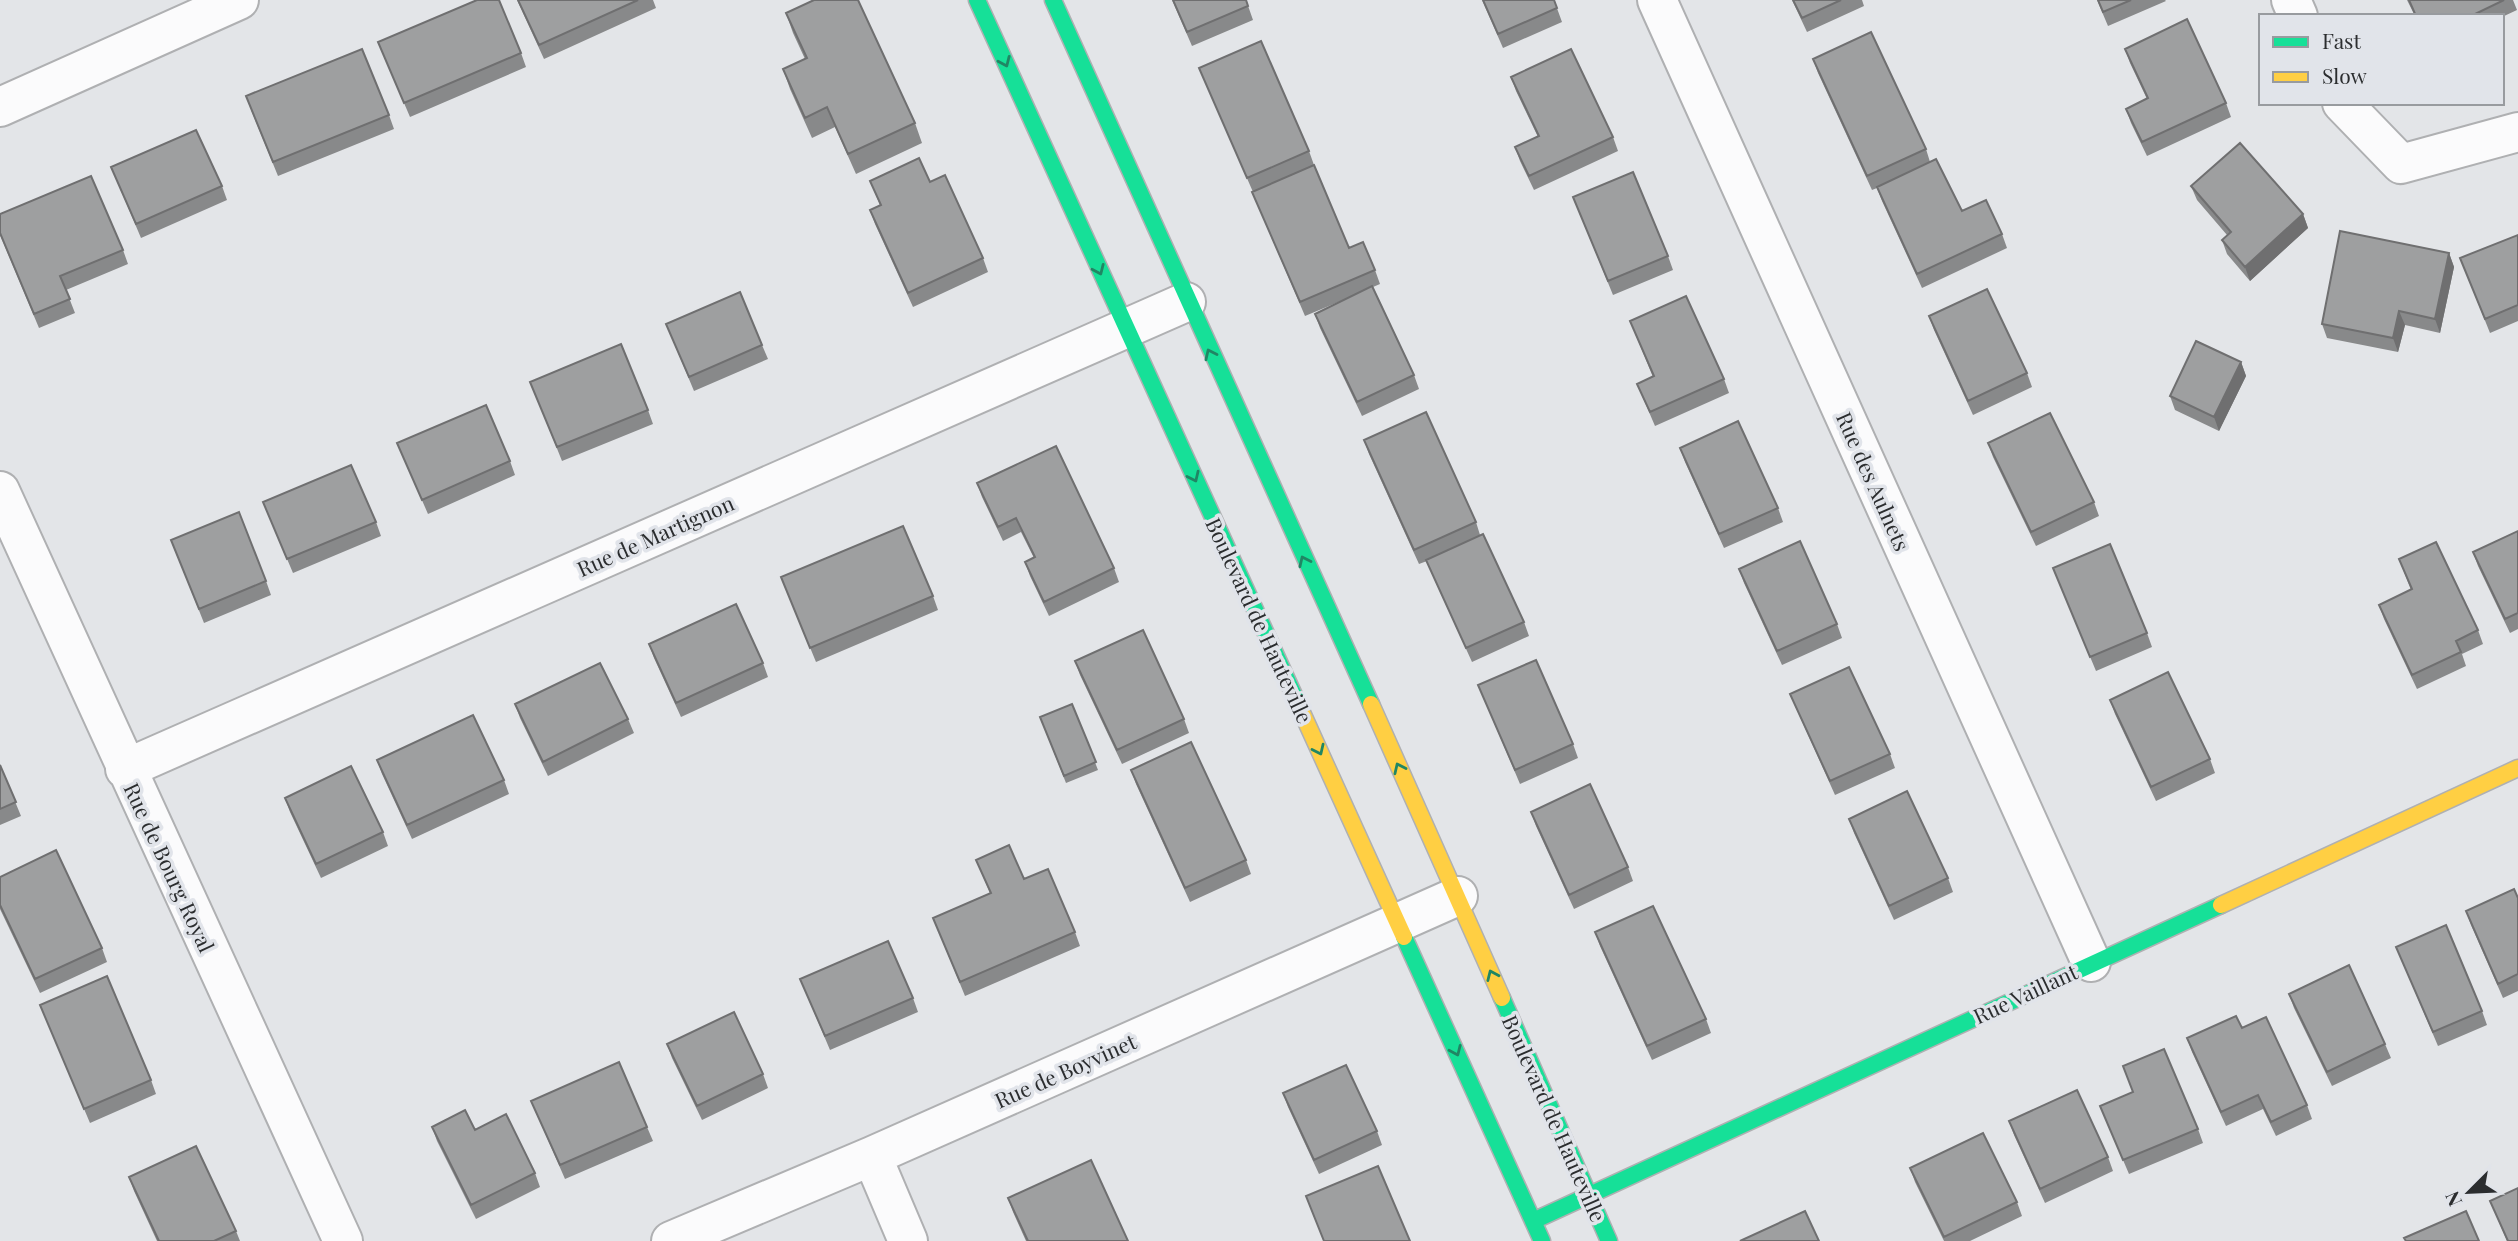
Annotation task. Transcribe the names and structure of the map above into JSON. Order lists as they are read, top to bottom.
{
  "streets": {
    "street": [
      "Rue des Aulnets",
      "Rue de Martignon",
      "Boulevard de Hauteville",
      "Rue de Bourg Royal",
      "Rue Vaillant",
      "Rue de Boyvinet"
    ]
  },
  "crossings": [
    ["Rue des Aulnets", "Rue Vaillant"],
    ["Rue de Martignon", "Boulevard de Hauteville"],
    ["Rue de Martignon", "Rue de Bourg Royal"],
    ["Boulevard de Hauteville", "Rue Vaillant"],
    ["Boulevard de Hauteville", "Rue de Boyvinet"]
  ],
  "legend": ["Fast", "Slow"],
  "north": "bottom left"
}
